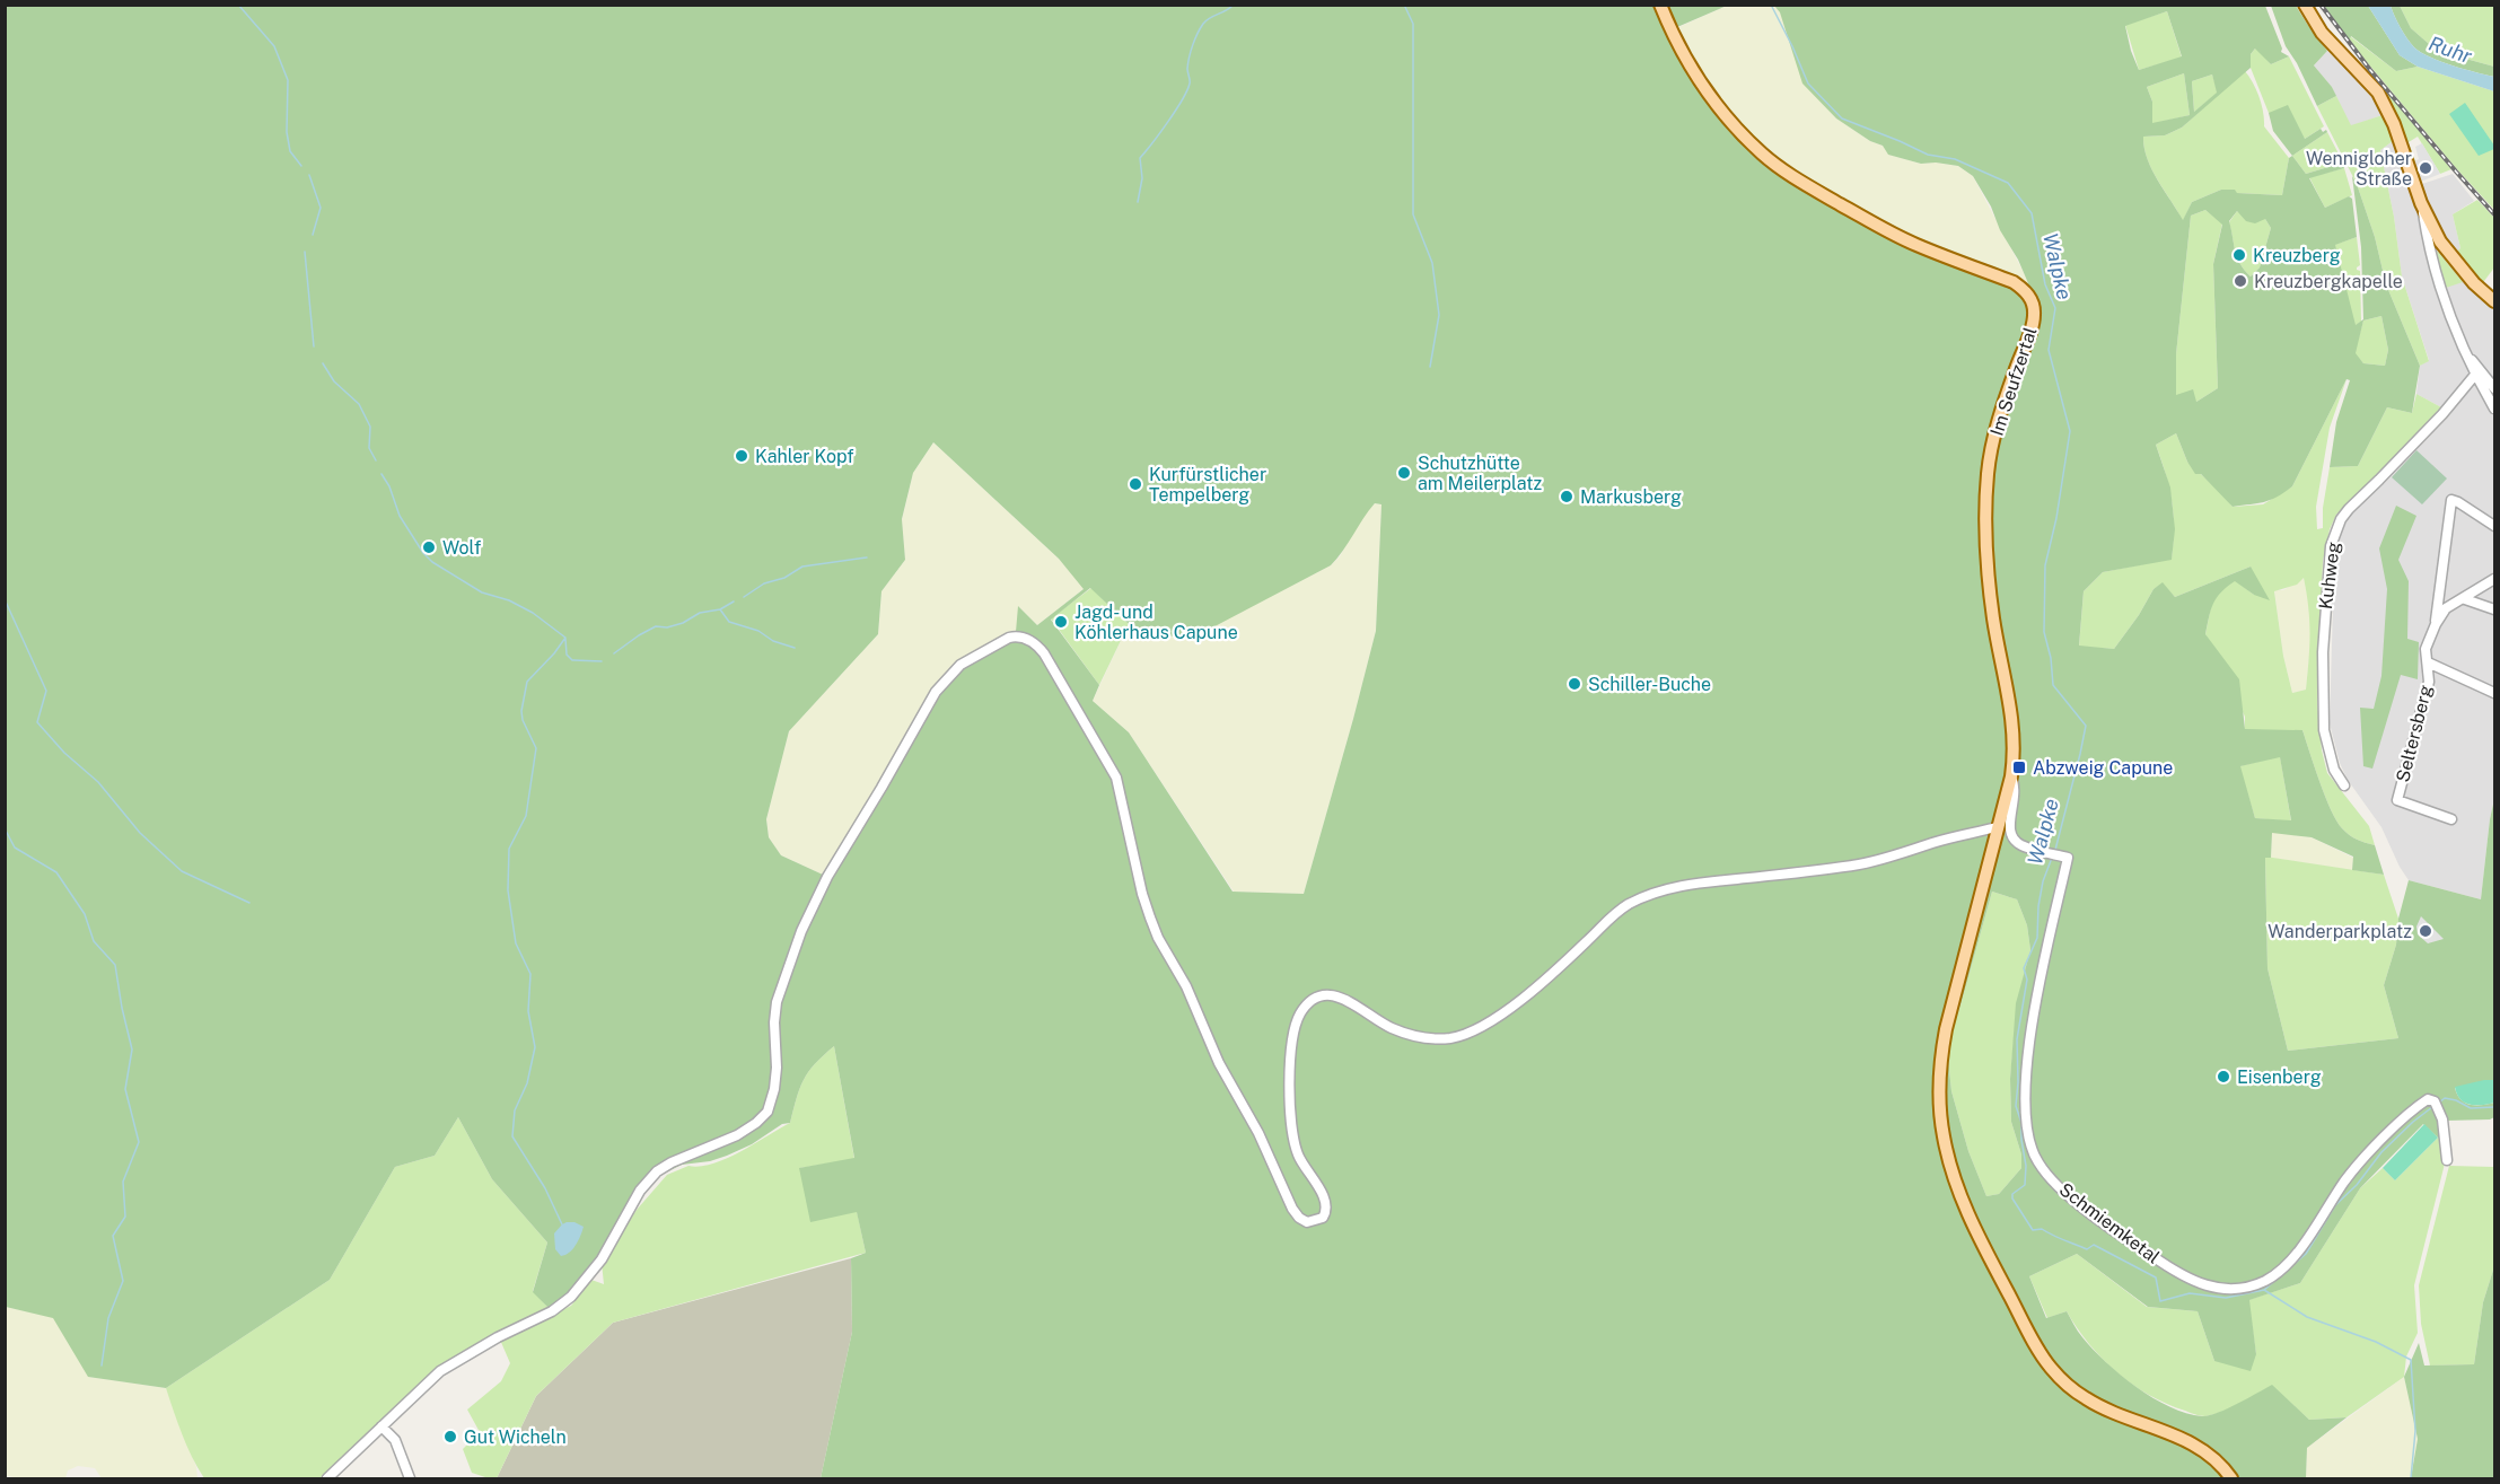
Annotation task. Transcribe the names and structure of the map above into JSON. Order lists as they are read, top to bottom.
{
  "streets": {
    "main road": ["Im Seufzertal"],
    "street": ["Kuhweg", "Seltersberg", "Schmiemketal"]
  },
  "crossings": [
    ["Im Seufzertal", "Schmiemketal"]
  ],
  "water": ["Ruhr", "Walpke"],
  "places": {
    "other": [
      "Wennigloher Straße",
      "Kreuzberg",
      "Kreuzbergkapelle",
      "Kahler Kopf",
      "Schutzhütte am Meilerplatz",
      "Kurfürstlicher Tempelberg",
      "Markusberg",
      "Wolf",
      "Jagd- und Köhlerhaus Capune",
      "Schiller-Buche",
      "Wanderparkplatz",
      "Eisenberg",
      "Gut Wicheln"
    ],
    "transit": ["Abzweig Capune"]
  }
}
